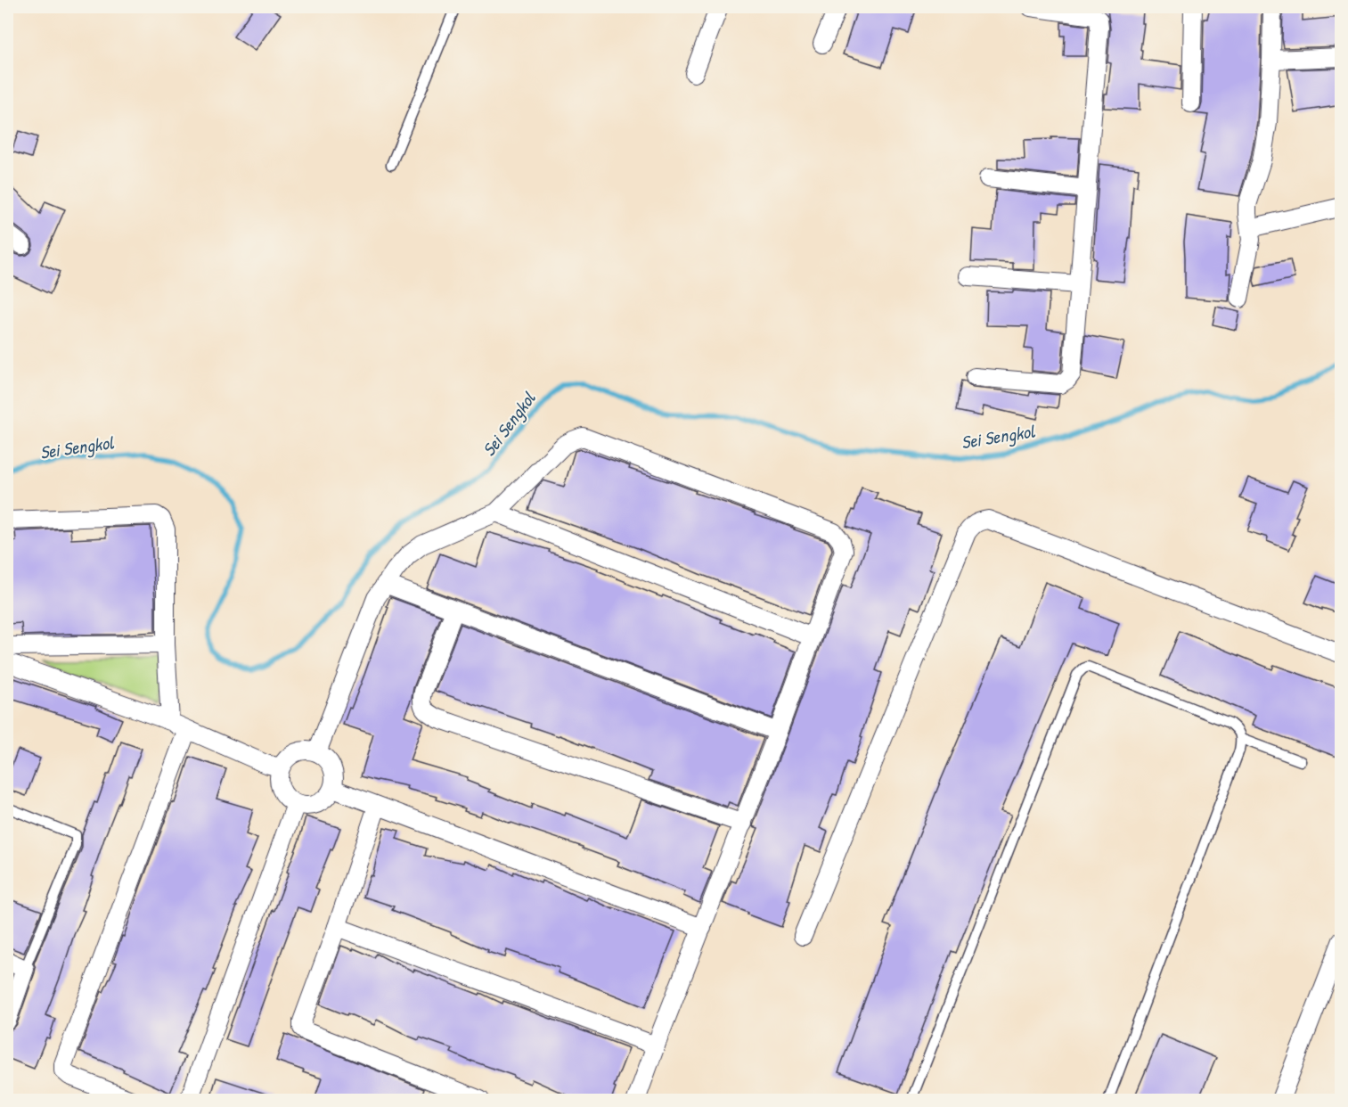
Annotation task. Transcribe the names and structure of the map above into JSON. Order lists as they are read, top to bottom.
{
  "water": ["Sei Sengkol"]
}
